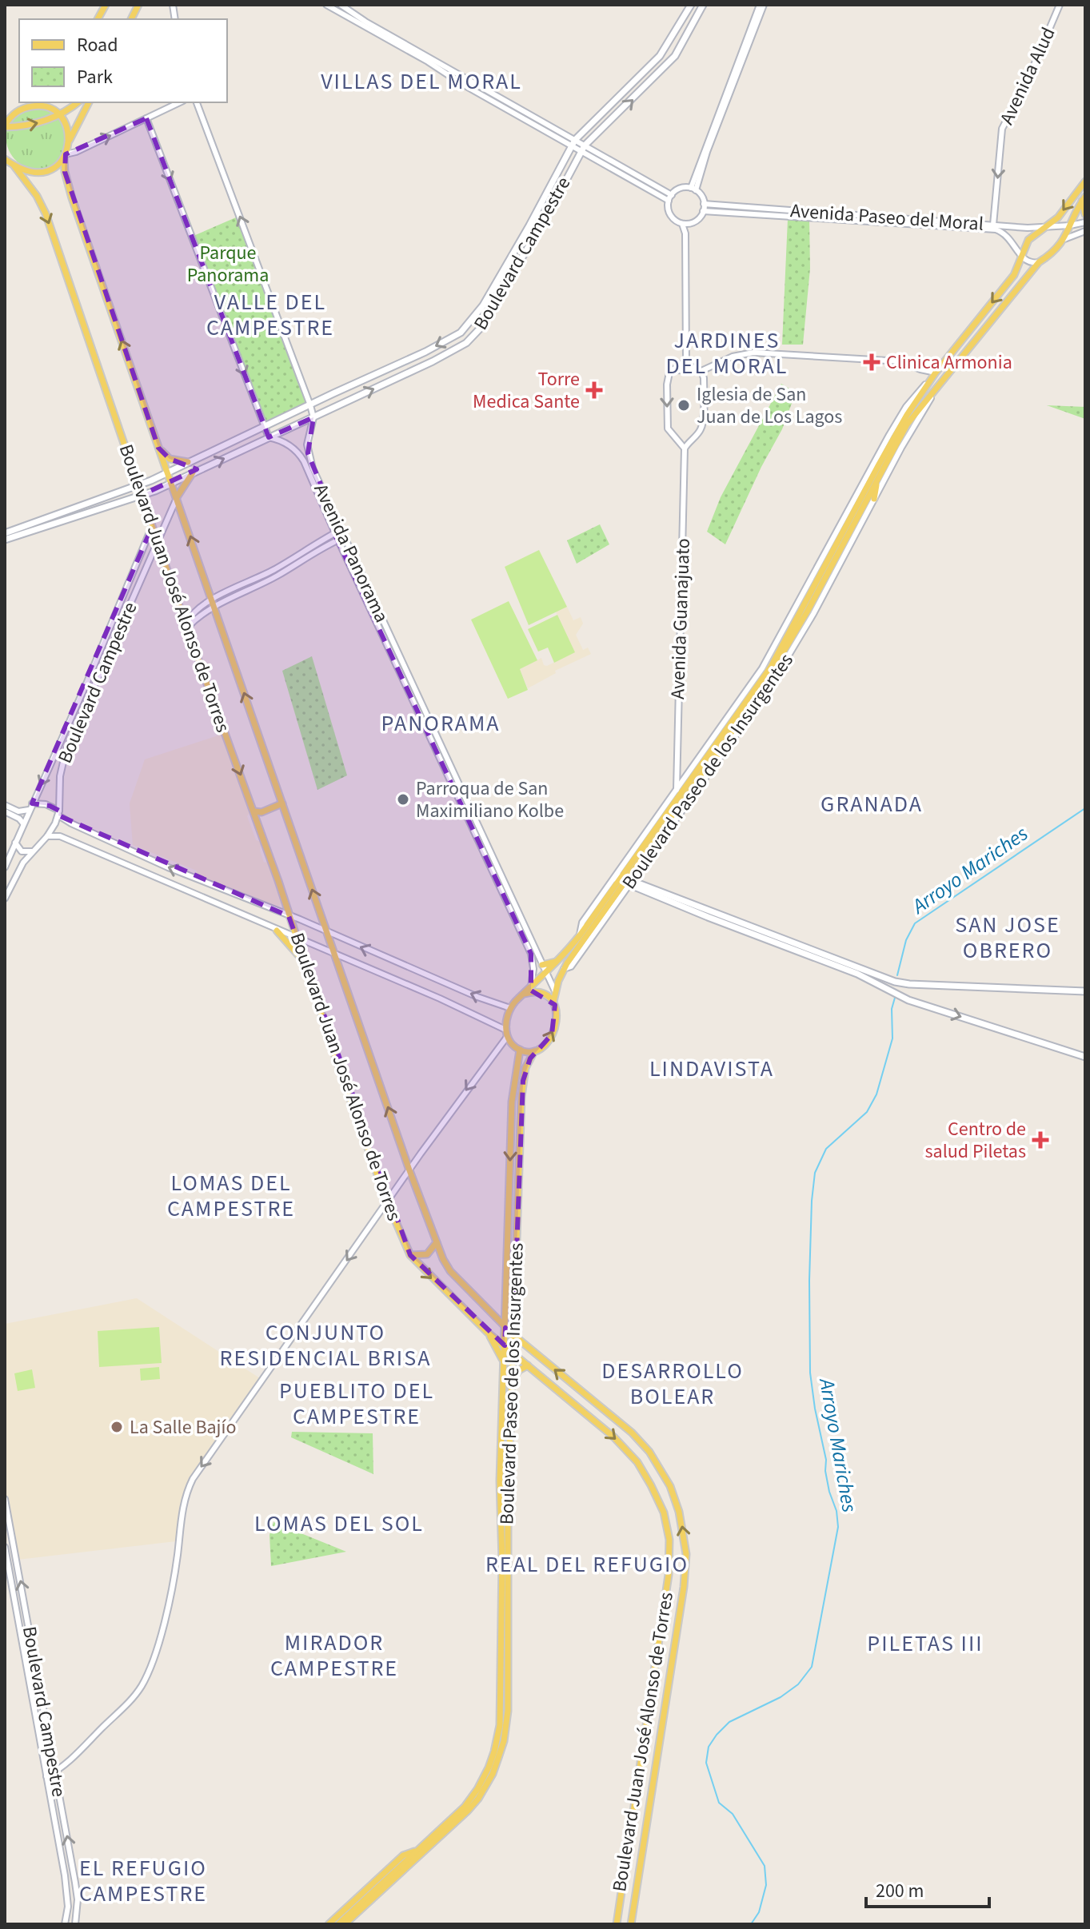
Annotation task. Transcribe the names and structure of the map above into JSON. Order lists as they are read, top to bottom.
{
  "streets": {
    "main road": ["Boulevard Campestre", "Boulevard Juan José Alonso de Torres", "Boulevard Paseo de los Insurgentes"],
    "street": [
      "Avenida Alud",
      "Avenida Paseo del Moral",
      "Avenida Panorama",
      "Avenida Guanajuato"
    ]
  },
  "crossings": [
    ["Avenida Alud", "Avenida Paseo del Moral"],
    ["Avenida Paseo del Moral", "Boulevard Paseo de los Insurgentes"],
    ["Boulevard Campestre", "Avenida Panorama"],
    ["Boulevard Campestre", "Boulevard Juan José Alonso de Torres"],
    ["Avenida Panorama", "Boulevard Paseo de los Insurgentes"],
    ["Boulevard Juan José Alonso de Torres", "Boulevard Paseo de los Insurgentes"],
    ["Avenida Guanajuato", "Boulevard Paseo de los Insurgentes"]
  ],
  "one_way": ["Avenida Alud"],
  "districts": [
    "VILLAS DEL MORAL",
    "VALLE DEL CAMPESTRE",
    "JARDINES DEL MORAL",
    "PANORAMA",
    "GRANADA",
    "SAN JOSE OBRERO",
    "LINDAVISTA",
    "LOMAS DEL CAMPESTRE",
    "CONJUNTO RESIDENCIAL BRISA",
    "DESARROLLO BOLEAR",
    "PUEBLITO DEL CAMPESTRE",
    "LOMAS DEL SOL",
    "REAL DEL REFUGIO",
    "MIRADOR CAMPESTRE",
    "PILETAS III",
    "EL REFUGIO CAMPESTRE"
  ],
  "water": ["Arroyo Mariches"],
  "parks": ["Parque Panorama"],
  "places": {
    "health": ["Clinica Armonia", "Torre Medica Sante", "Centro de salud Piletas"],
    "other": ["Iglesia de San Juan de Los Lagos", "Parroqua de San Maximiliano Kolbe", "La Salle Bajío"]
  },
  "legend": ["Road", "Park"],
  "scale_bar": "200 m"
}
